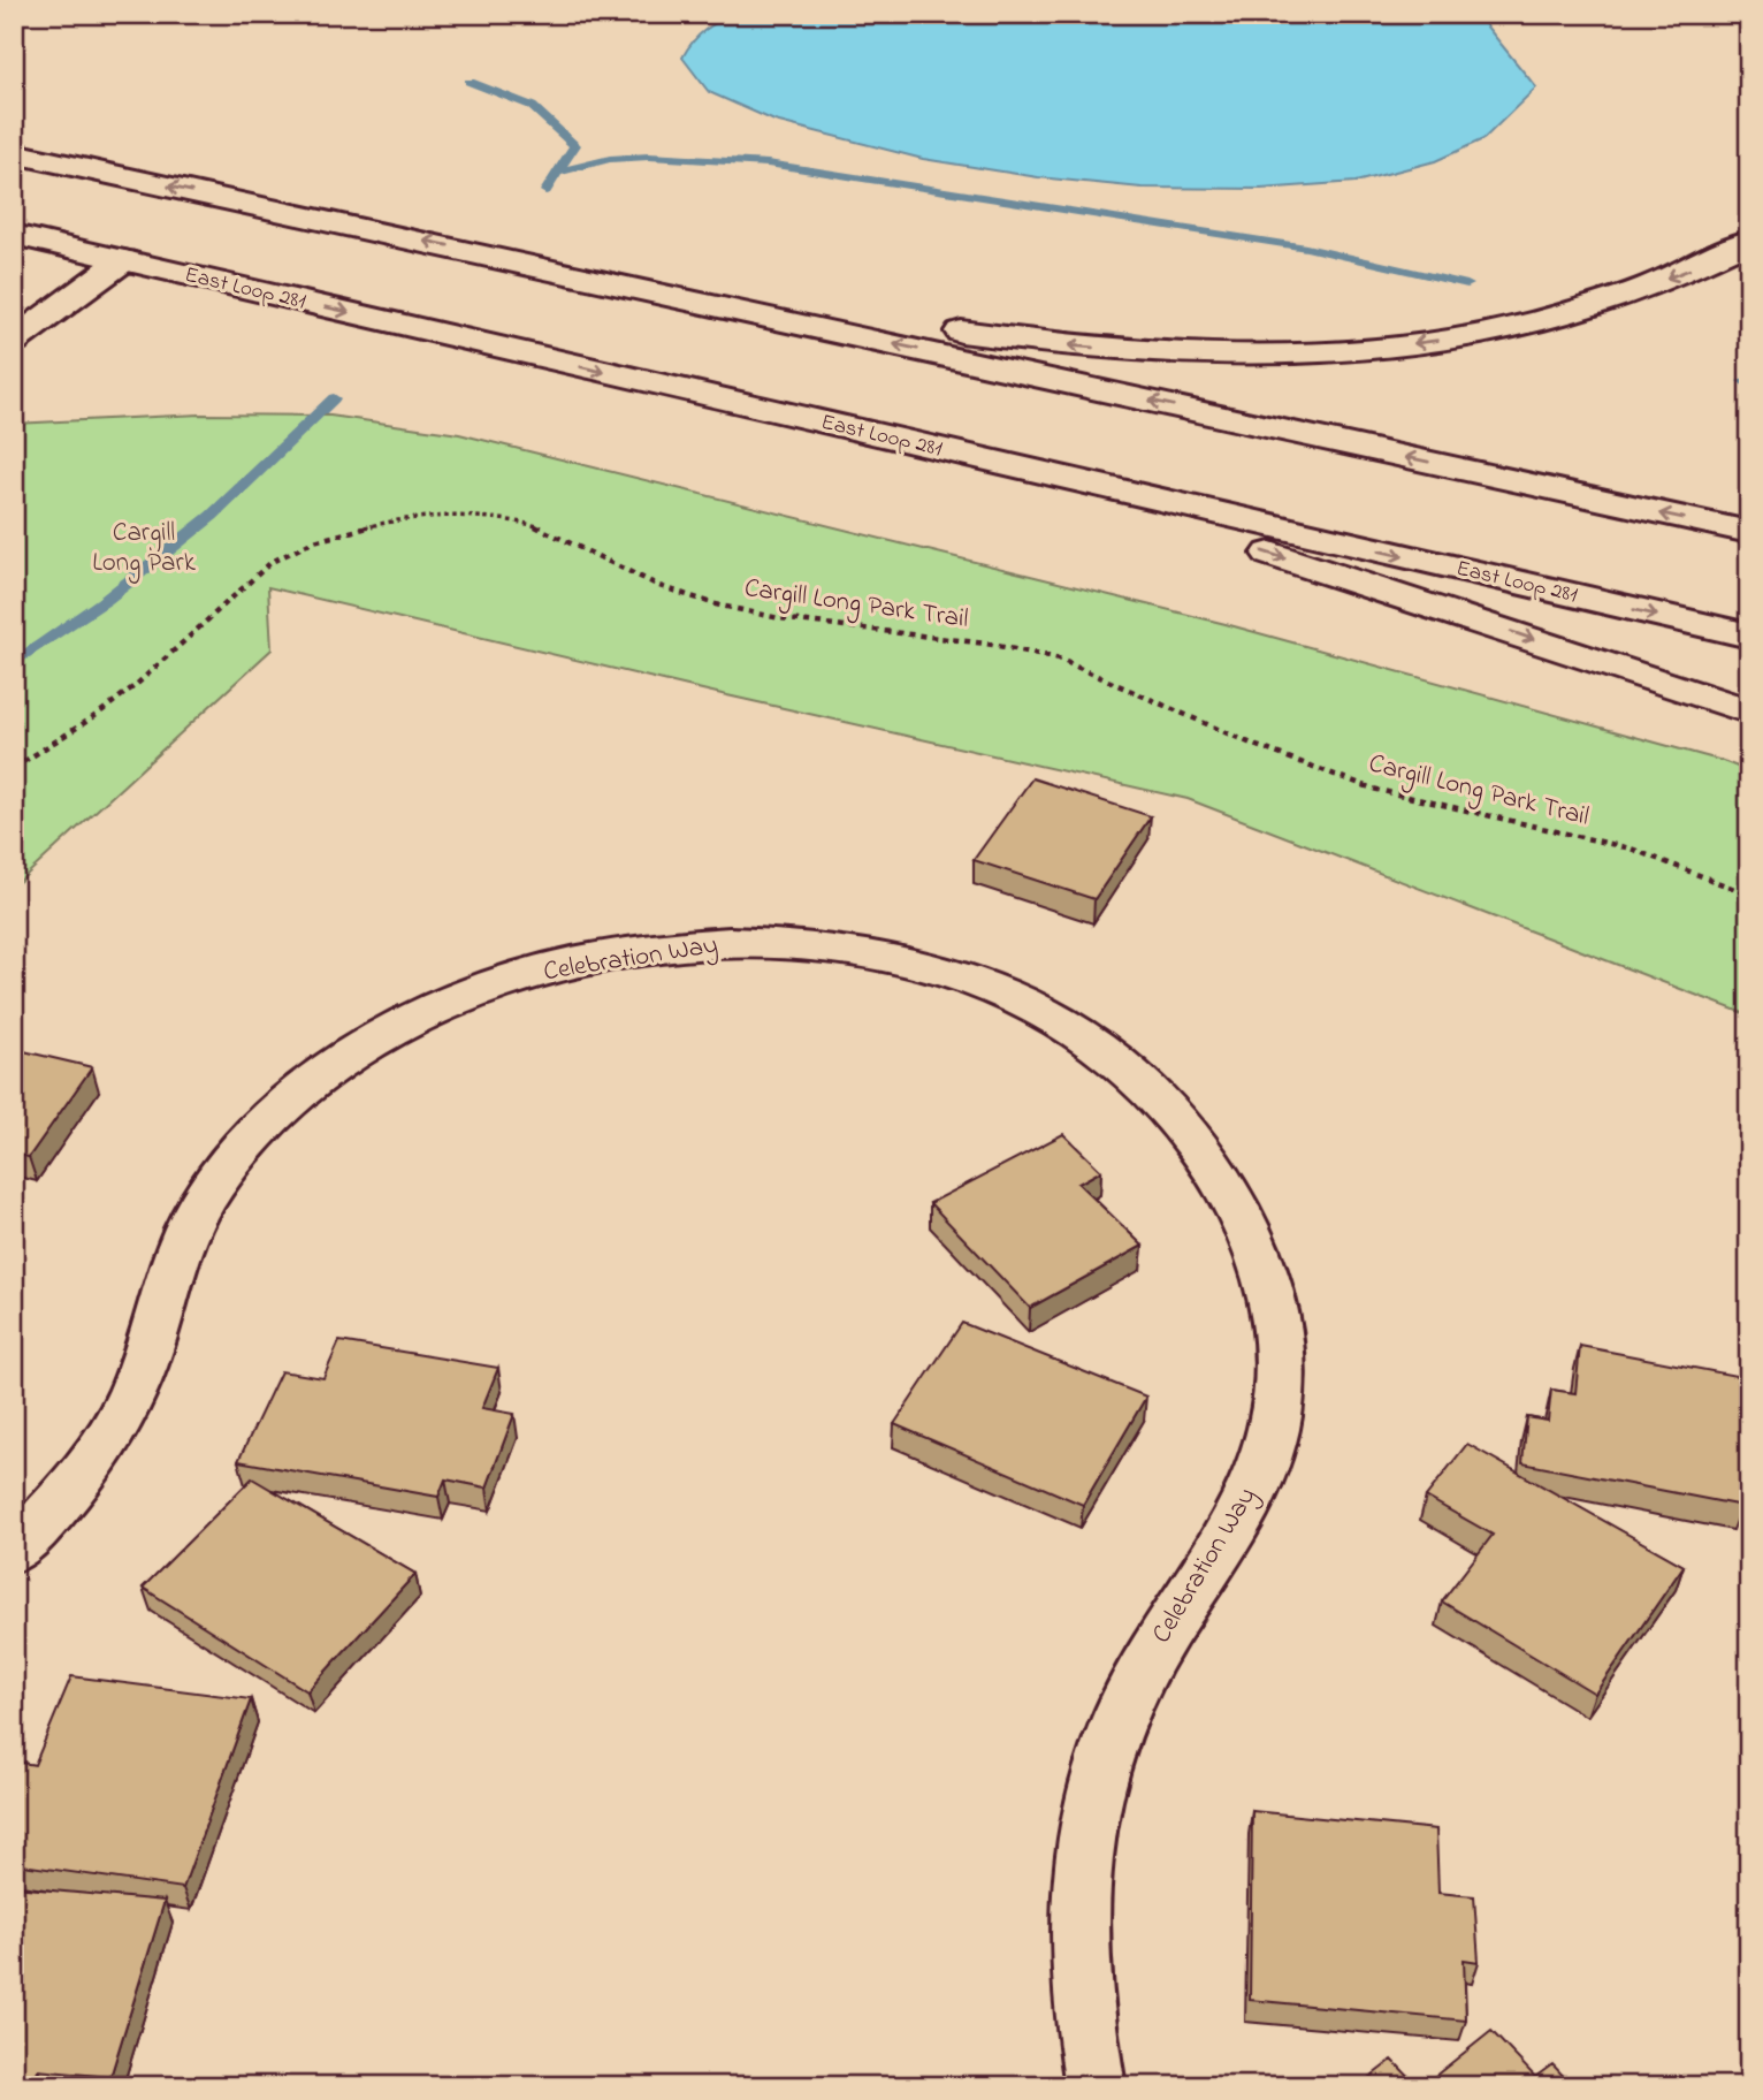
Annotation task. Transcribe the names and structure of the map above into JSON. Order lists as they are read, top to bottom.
{
  "streets": {
    "main road": ["East Loop 281", "Celebration Way"],
    "path": ["Cargill Long Park Trail"]
  },
  "parks": ["Cargill Long Park"]
}
